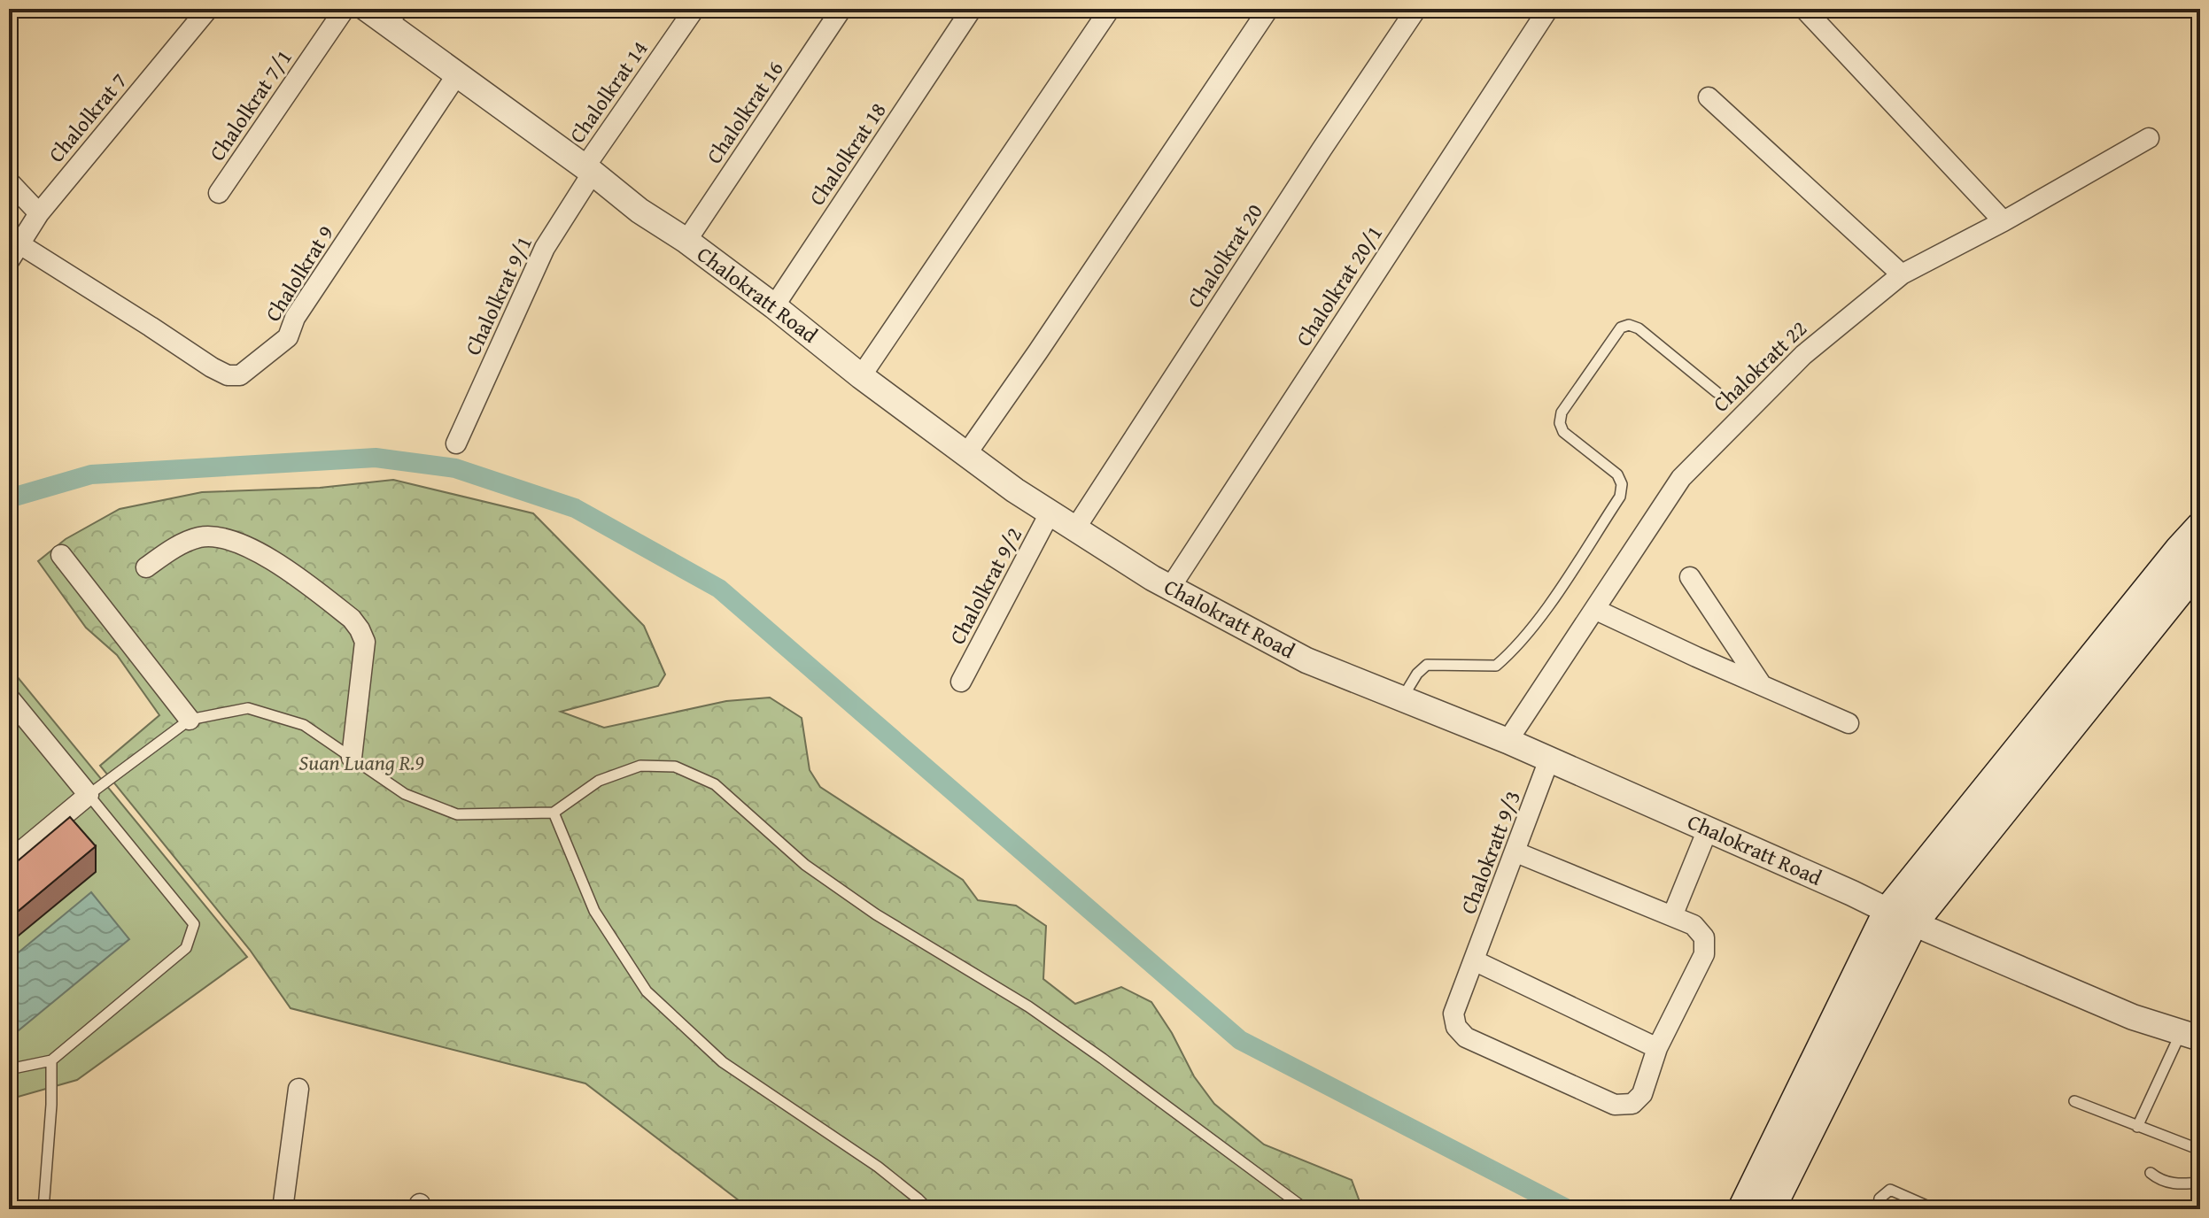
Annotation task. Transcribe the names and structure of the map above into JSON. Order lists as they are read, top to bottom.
{
  "streets": {
    "street": [
      "Chalolkrat 14",
      "Chalolkrat 7/1",
      "Chalolkrat 16",
      "Chalolkrat 7",
      "Chalolkrat 18",
      "Chalolkrat 20",
      "Chalolkrat 9",
      "Chalolkrat 20/1",
      "Chalokratt Road",
      "Chalolkrat 9/1",
      "Chalokratt 22",
      "Chalolkrat 9/2",
      "Chalokratt 9/3"
    ]
  },
  "crossings": [
    ["Chalolkrat 14", "Chalokratt Road"],
    ["Chalolkrat 14", "Chalolkrat 9/1"],
    ["Chalolkrat 16", "Chalokratt Road"],
    ["Chalolkrat 7", "Chalolkrat 9"],
    ["Chalolkrat 18", "Chalokratt Road"],
    ["Chalolkrat 20", "Chalokratt Road"],
    ["Chalolkrat 9", "Chalokratt Road"],
    ["Chalolkrat 20/1", "Chalokratt Road"],
    ["Chalokratt Road", "Chalolkrat 9/1"],
    ["Chalokratt Road", "Chalokratt 22"],
    ["Chalokratt Road", "Chalolkrat 9/2"],
    ["Chalokratt Road", "Chalokratt 9/3"]
  ],
  "parks": ["Suan Luang R.9"]
}
